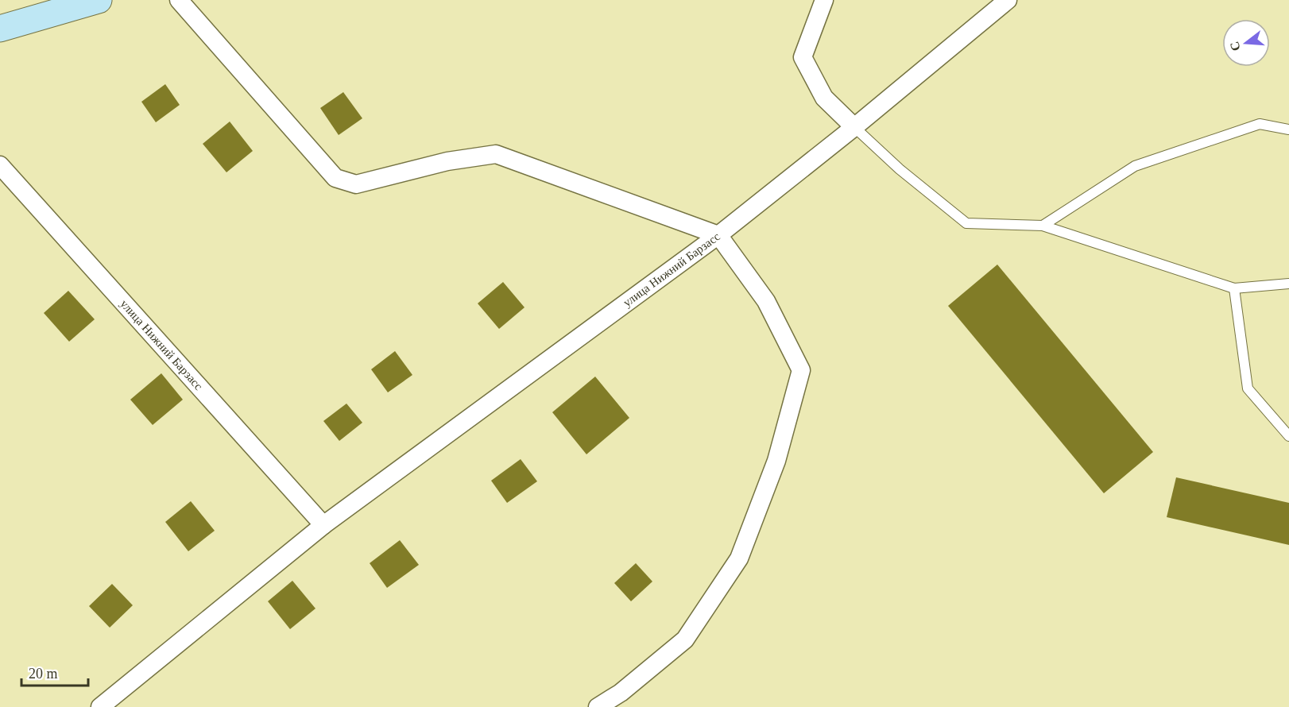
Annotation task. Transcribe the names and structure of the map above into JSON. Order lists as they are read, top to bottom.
{
  "streets": {
    "street": ["улица Нижний Барзасс"]
  },
  "scale_bar": "20 m",
  "north": "left"
}
